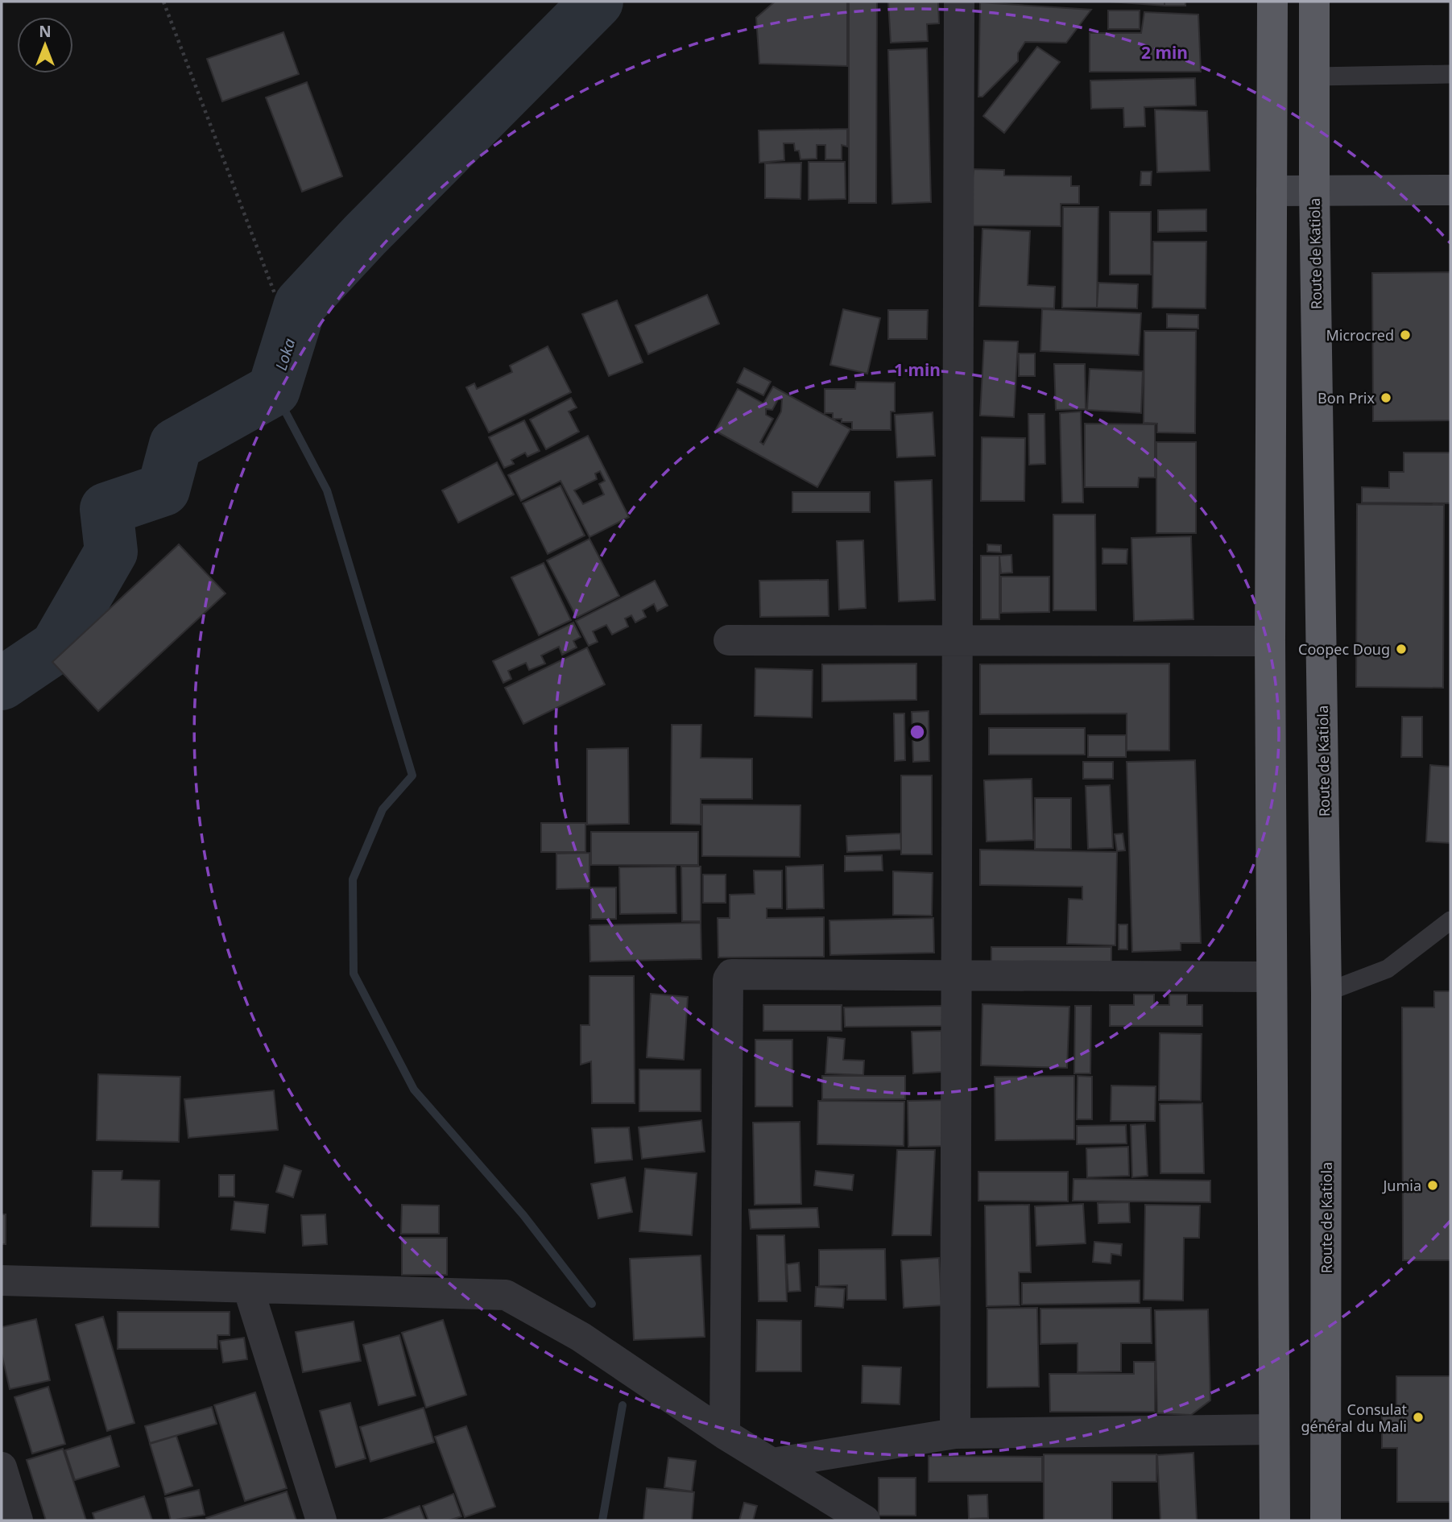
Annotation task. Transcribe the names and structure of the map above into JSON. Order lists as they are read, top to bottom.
{
  "streets": {
    "highway": ["Route de Katiola"]
  },
  "water": ["Loka"],
  "places": [
    "Microcred",
    "Bon Prix",
    "Coopec Doug",
    "Jumia",
    "Consulat général du Mali"
  ],
  "north": "top",
  "rings": ["2 min", "1 min"]
}
